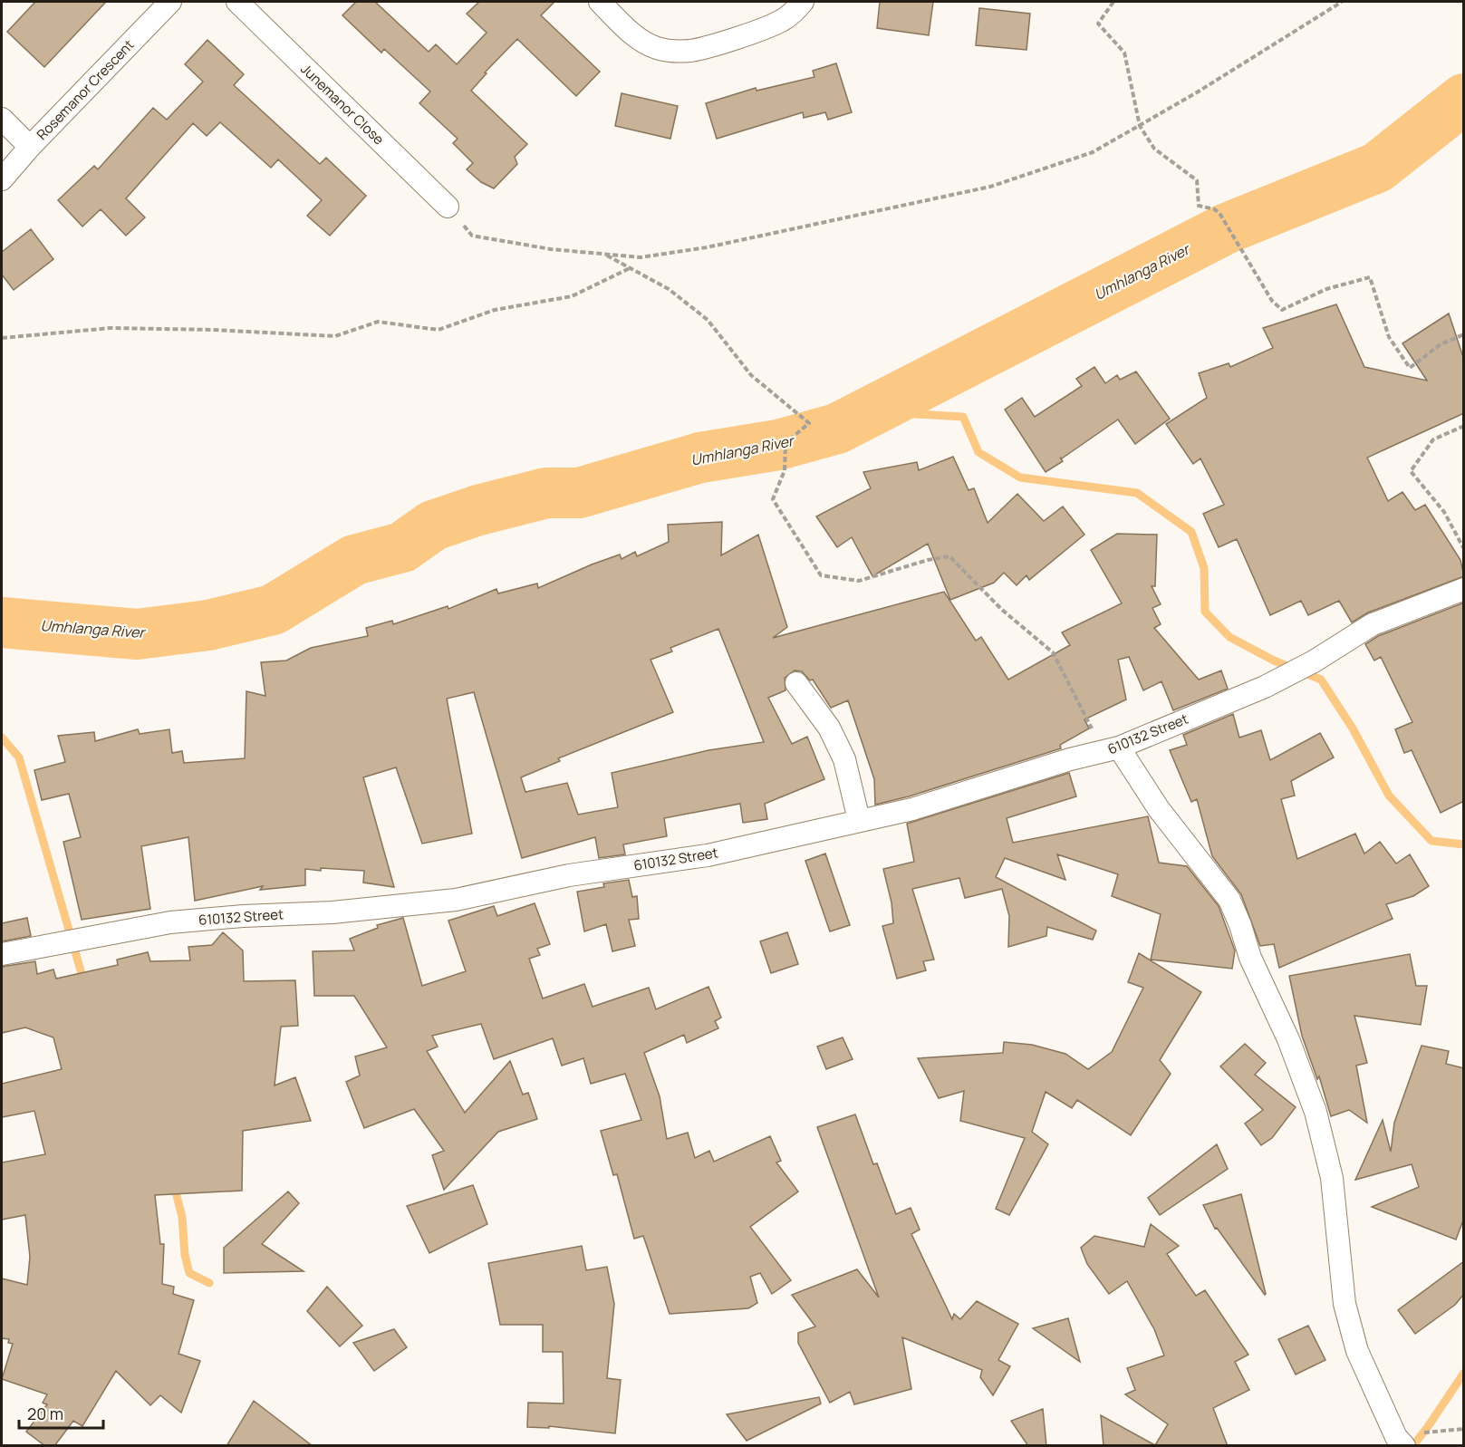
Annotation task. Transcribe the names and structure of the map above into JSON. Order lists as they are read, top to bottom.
{
  "streets": {
    "street": ["Rosemanor Crescent", "Junemanor Close", "610132 Street"]
  },
  "water": ["Umhlanga River"],
  "scale_bar": "20 m"
}
